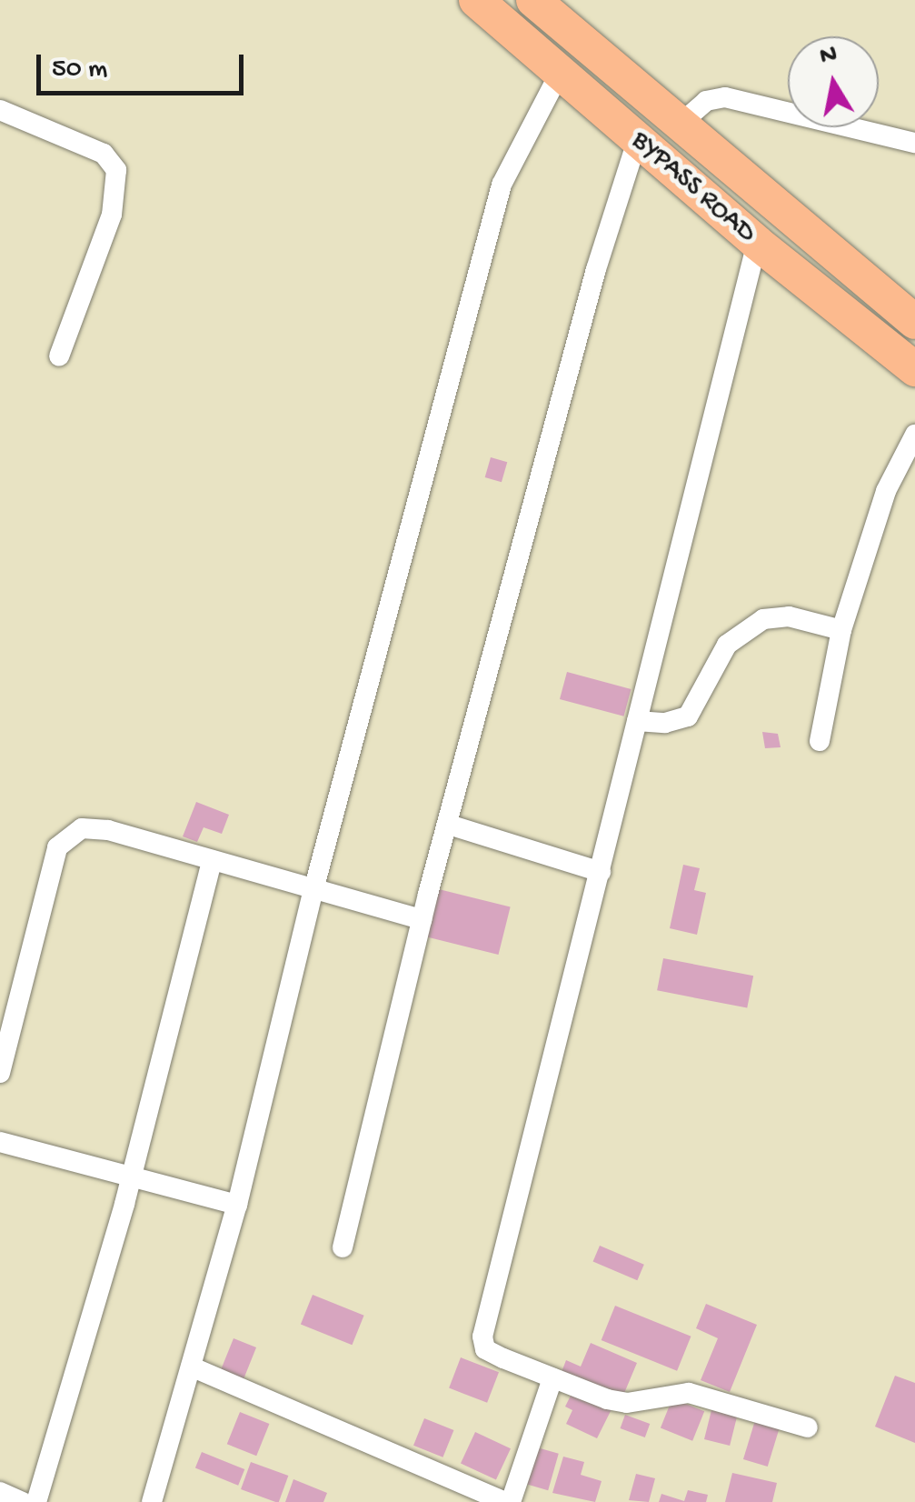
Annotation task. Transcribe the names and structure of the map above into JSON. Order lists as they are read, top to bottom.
{
  "streets": {
    "main road": ["BYPASS ROAD"]
  },
  "scale_bar": "50 m",
  "north": "top"
}
